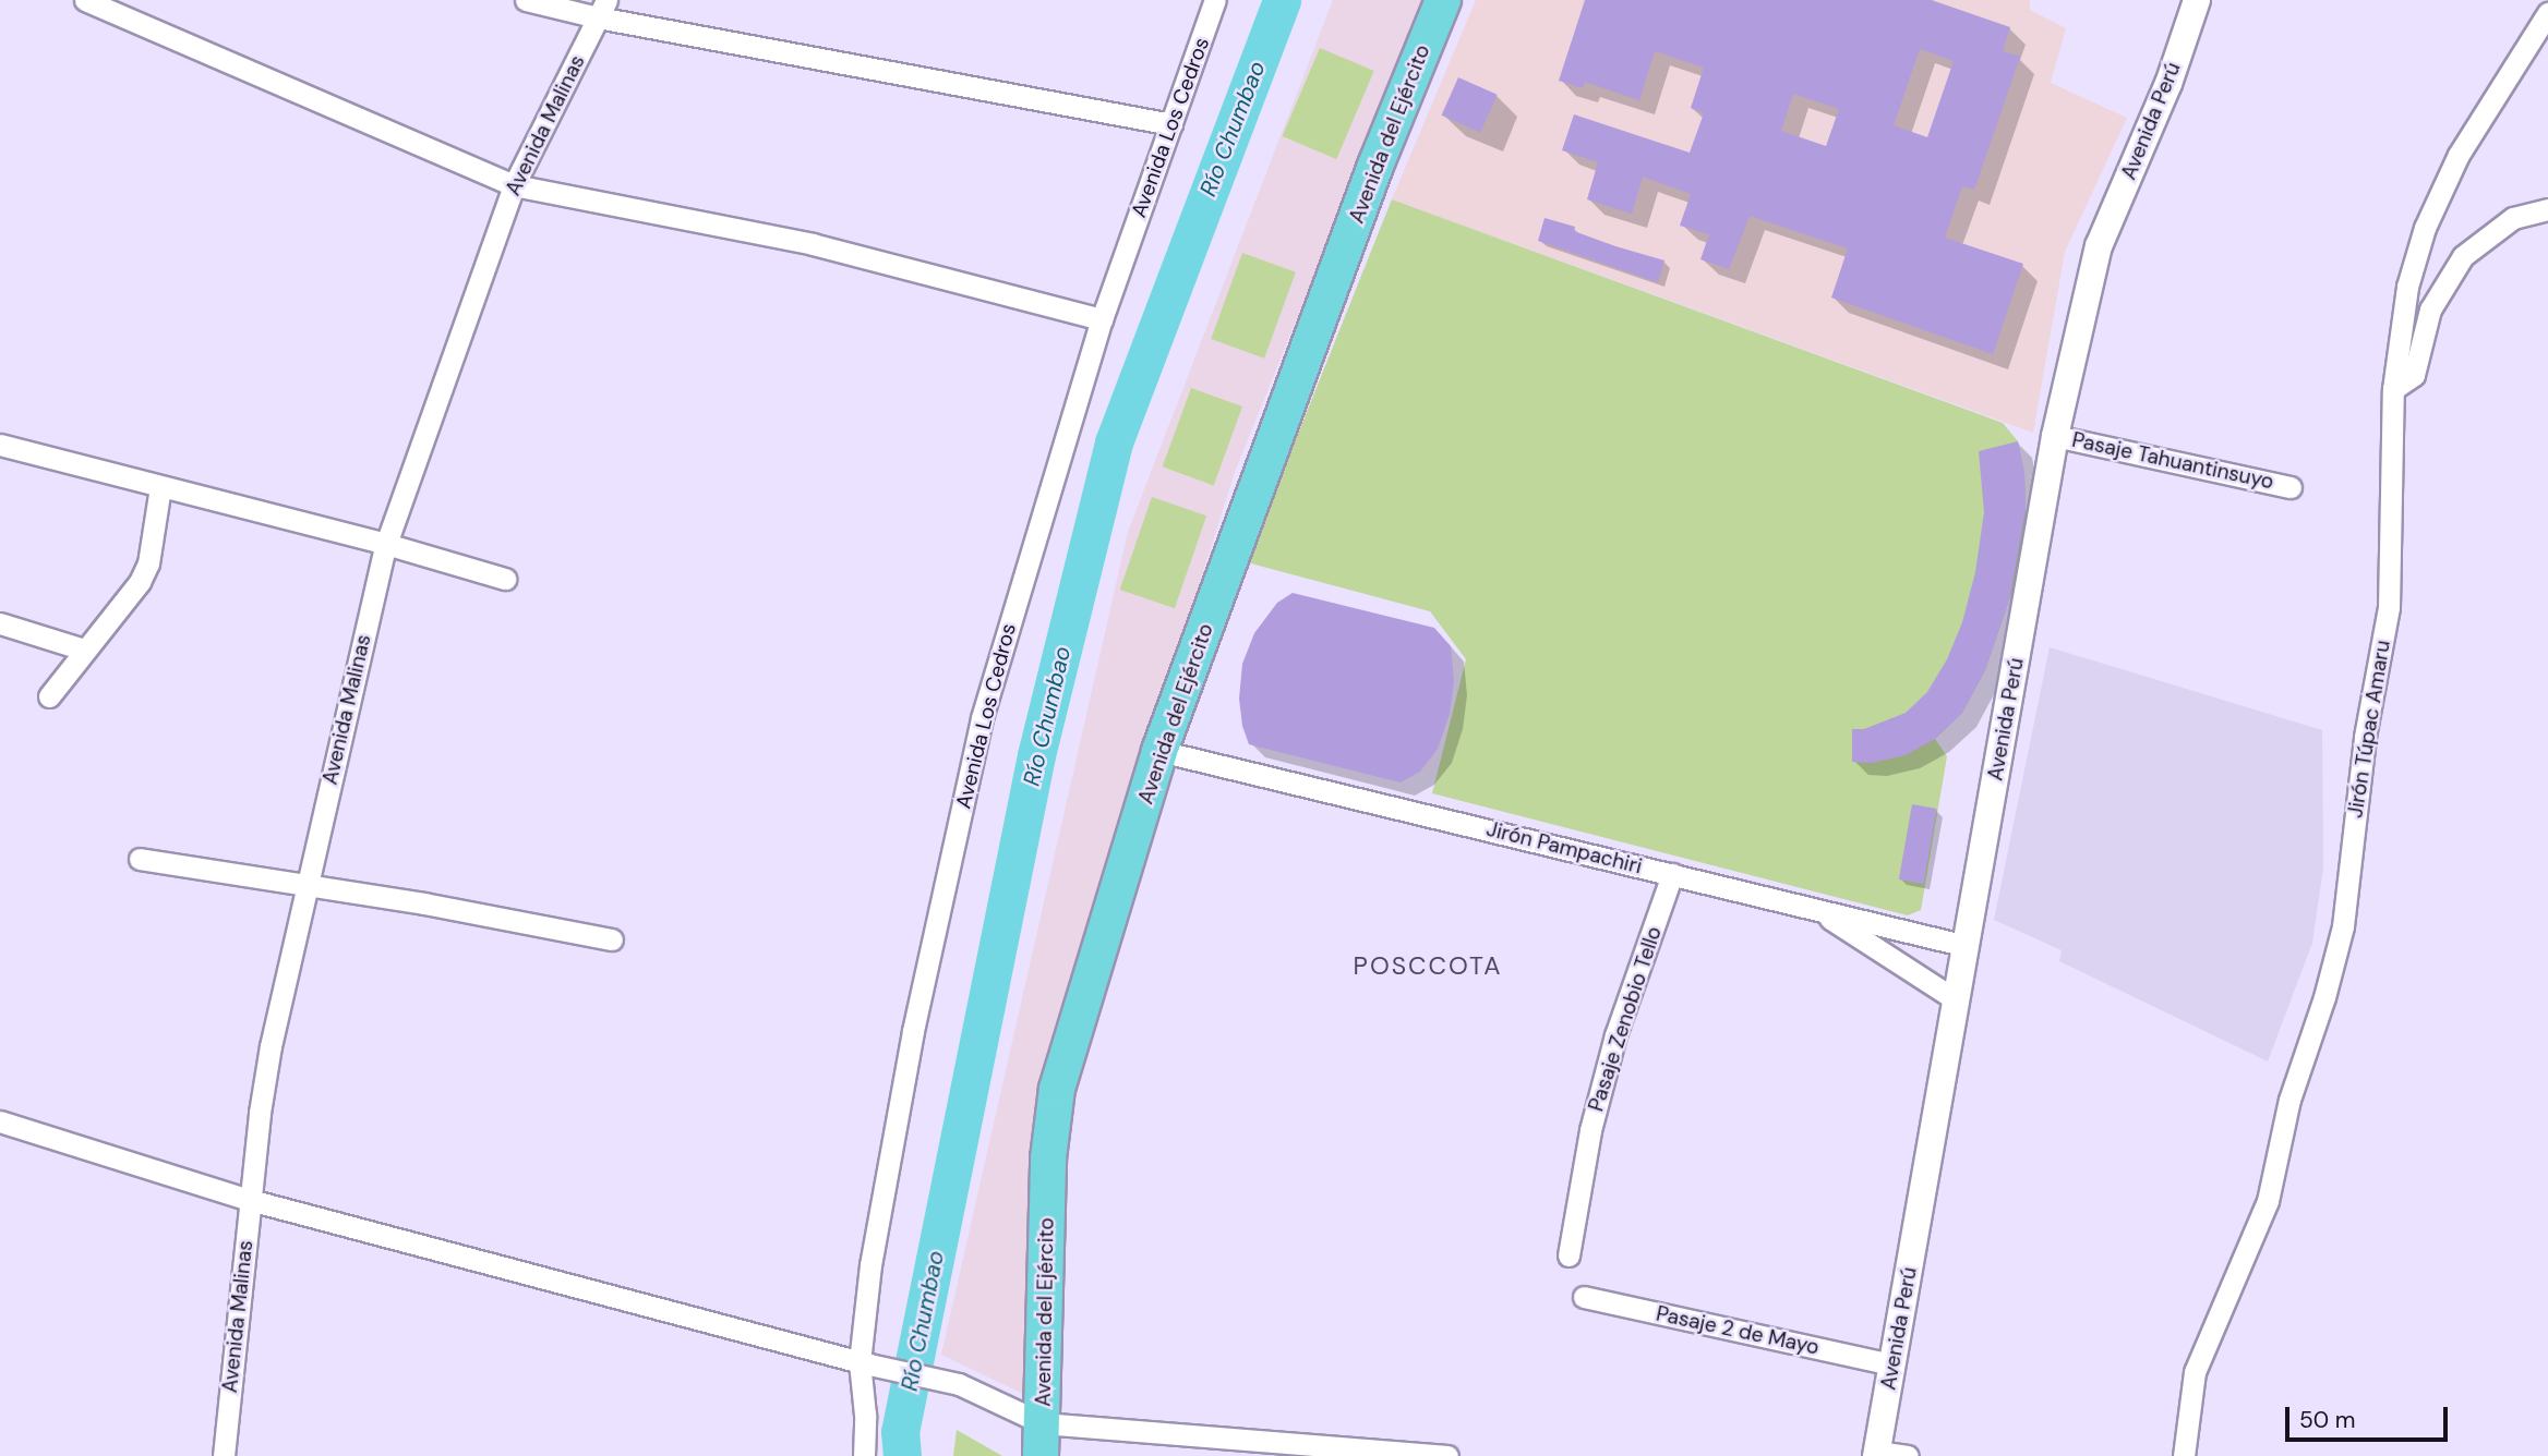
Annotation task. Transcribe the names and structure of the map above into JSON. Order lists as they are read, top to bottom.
{
  "streets": {
    "highway": ["Avenida del Ejército"],
    "street": [
      "Avenida Perú",
      "Avenida Malinas",
      "Avenida Los Cedros",
      "Pasaje Tahuantinsuyo",
      "Jirón Túpac Amaru",
      "Jirón Pampachiri",
      "Pasaje Zenobio Tello",
      "Pasaje 2 de Mayo"
    ]
  },
  "crossings": [
    ["Avenida Perú", "Pasaje Tahuantinsuyo"],
    ["Avenida Perú", "Jirón Pampachiri"],
    ["Avenida Perú", "Pasaje 2 de Mayo"],
    ["Avenida del Ejército", "Jirón Pampachiri"],
    ["Jirón Pampachiri", "Pasaje Zenobio Tello"]
  ],
  "districts": ["POSCCOTA"],
  "water": ["Río Chumbao"],
  "scale_bar": "50 m"
}
